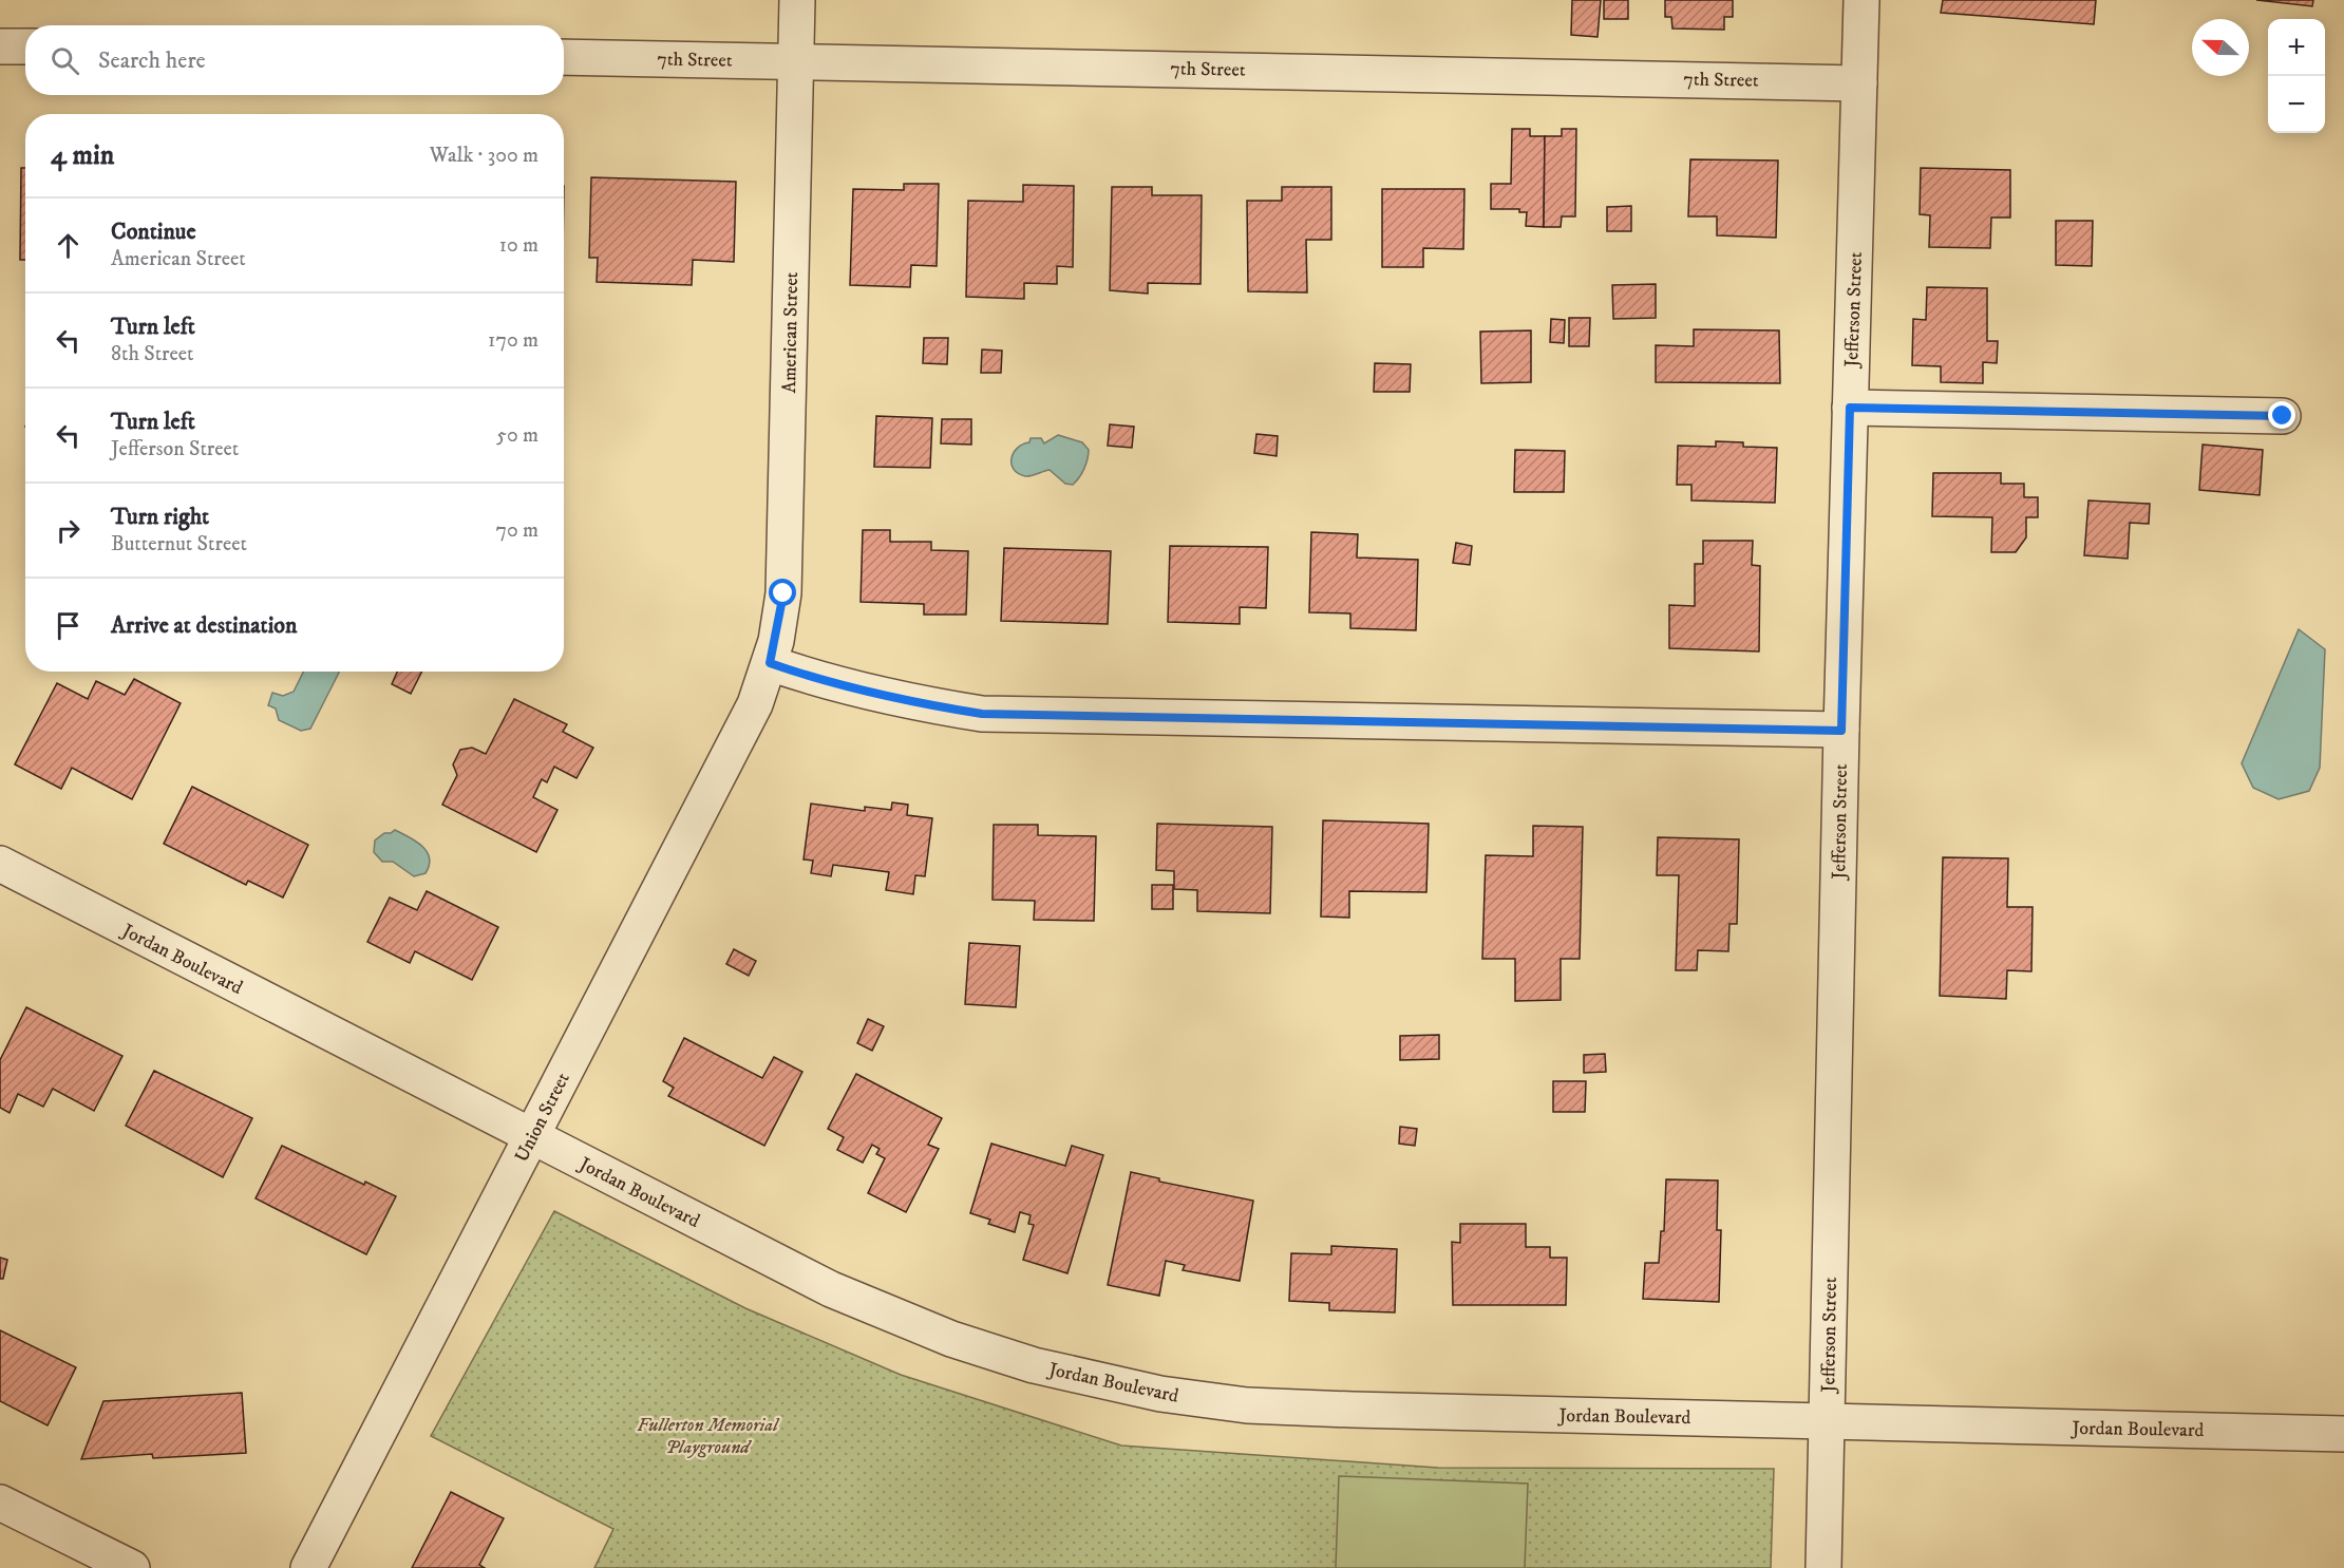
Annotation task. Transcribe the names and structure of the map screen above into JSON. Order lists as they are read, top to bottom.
{
  "streets": {
    "street": [
      "7th Street",
      "Jefferson Street",
      "American Street",
      "Jordan Boulevard",
      "Union Street"
    ]
  },
  "crossings": [
    ["7th Street", "Jefferson Street"],
    ["7th Street", "American Street"],
    ["Jefferson Street", "Jordan Boulevard"],
    ["American Street", "Union Street"],
    ["Jordan Boulevard", "Union Street"]
  ],
  "parks": ["Fullerton Memorial Playground"],
  "north": "left",
  "page": {
    "map_buttons": ["+", "−"],
    "search": "Search here",
    "heading": ["4 min", "Walk · 300 m"],
    "list": [
      ["Continue", "American Street", "10 m"],
      ["Turn left", "8th Street", "170 m"],
      ["Turn left", "Jefferson Street", "50 m"],
      ["Turn right", "Butternut Street", "70 m"],
      "Arrive at destination"
    ]
  }
}
